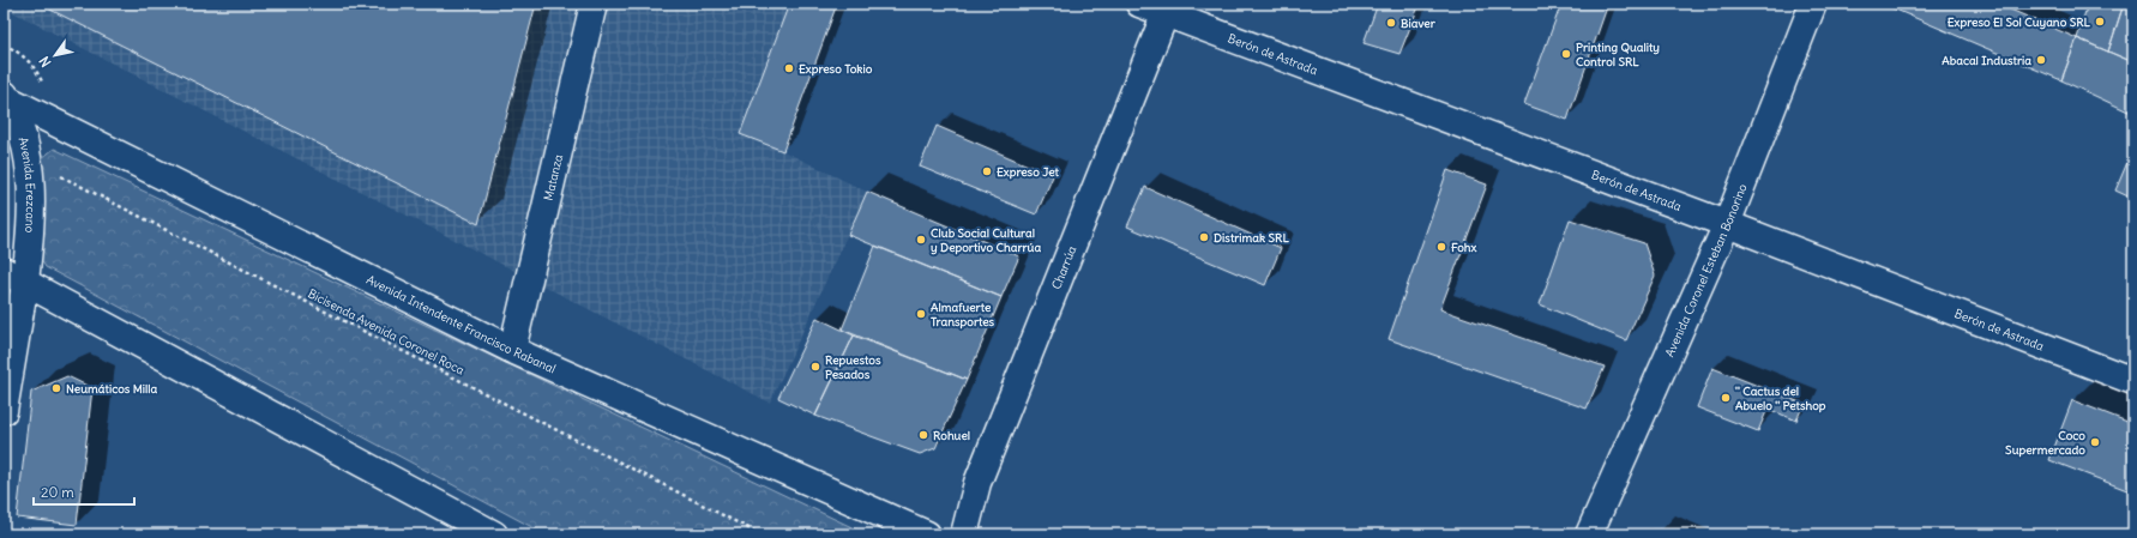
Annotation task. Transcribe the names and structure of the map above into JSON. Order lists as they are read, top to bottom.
{
  "streets": {
    "street": [
      "Berón de Astrada",
      "Matanza",
      "Avenida Erezcano",
      "Charrúa",
      "Avenida Coronel Esteban Bonorino",
      "Avenida Intendente Francisco Rabanal"
    ],
    "path": ["Bicisenda Avenida Coronel Roca"]
  },
  "crossings": [
    ["Berón de Astrada", "Charrúa"],
    ["Berón de Astrada", "Avenida Coronel Esteban Bonorino"],
    ["Matanza", "Avenida Intendente Francisco Rabanal"],
    ["Avenida Erezcano", "Avenida Intendente Francisco Rabanal"],
    ["Avenida Erezcano", "Bicisenda Avenida Coronel Roca"]
  ],
  "places": [
    "Expreso El Sol Cuyano SRL",
    "Biaver",
    "Printing Quality Control SRL",
    "Abacal Industria",
    "Expreso Tokio",
    "Expreso Jet",
    "Distrimak SRL",
    "Club Social Cultural y Deportivo Charrúa",
    "Fohx",
    "Almafuerte Transportes",
    "Repuestos Pesados",
    "Neumáticos Milla",
    "'' Cactus del Abuelo '' Petshop",
    "Rohuel",
    "Coco Supermercado"
  ],
  "scale_bar": "20 m",
  "north": "bottom left"
}
